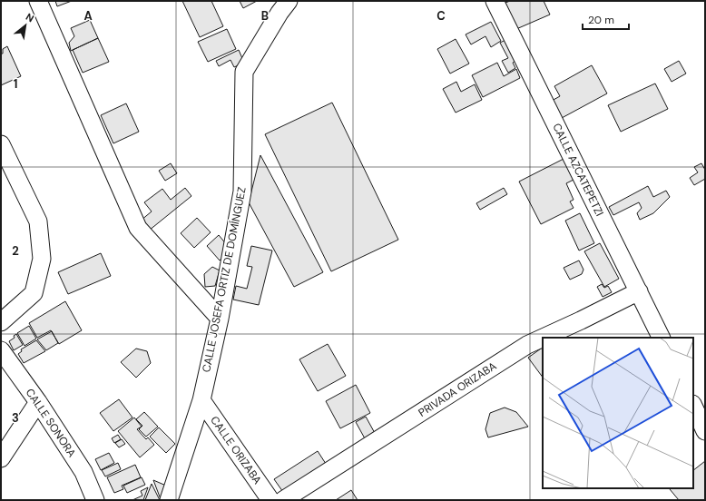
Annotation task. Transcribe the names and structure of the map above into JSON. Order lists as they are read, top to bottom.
{
  "streets": {
    "street": [
      "CALLE AZCATEPETZI",
      "CALLE JOSEFA ORTIZ DE DOMÍNGUEZ",
      "PRIVADA ORIZABA",
      "CALLE SONORA",
      "CALLE ORIZABA"
    ]
  },
  "crossings": [
    ["CALLE AZCATEPETZI", "PRIVADA ORIZABA"],
    ["CALLE JOSEFA ORTIZ DE DOMÍNGUEZ", "CALLE ORIZABA"]
  ],
  "scale_bar": "20 m",
  "north": "top right",
  "grid": {
    "columns": ["A", "B", "C"],
    "rows": ["1", "2", "3"]
  }
}
